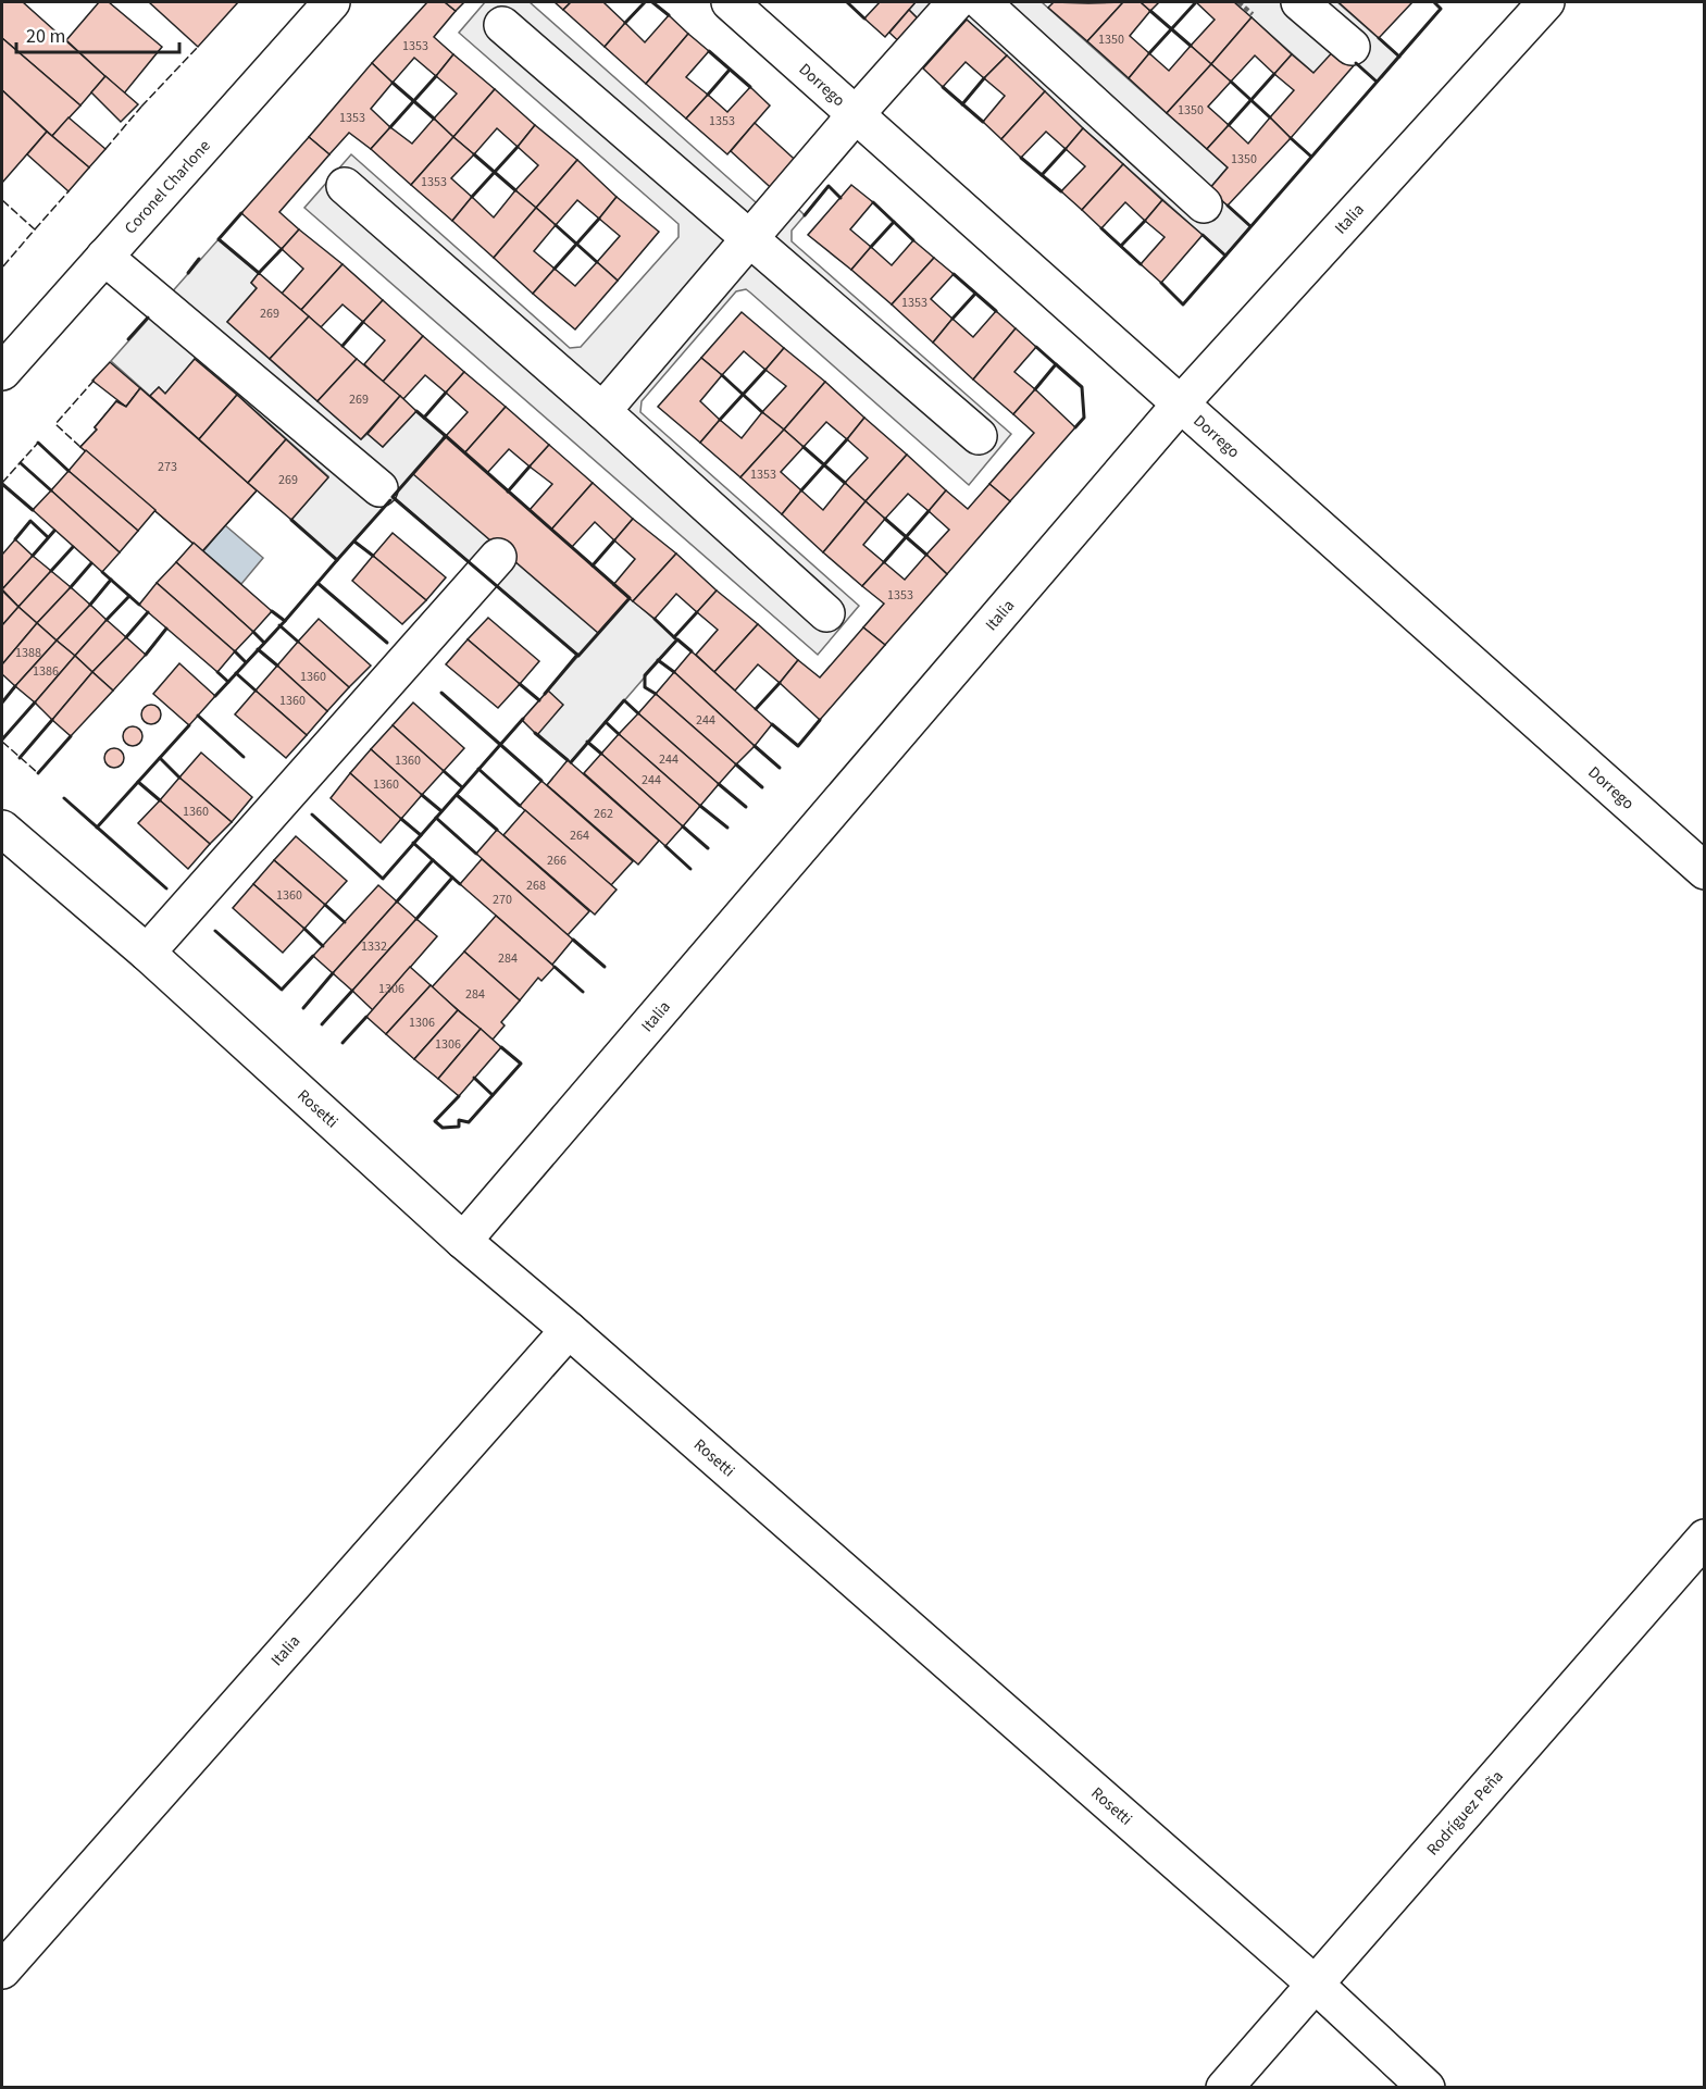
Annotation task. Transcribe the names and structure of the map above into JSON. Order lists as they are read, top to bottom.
{
  "streets": {
    "street": [
      "Dorrego",
      "Coronel Charlone",
      "Italia",
      "Rosetti",
      "Rodríguez Peña"
    ]
  },
  "crossings": [
    ["Dorrego", "Italia"],
    ["Italia", "Rosetti"],
    ["Rosetti", "Rodríguez Peña"]
  ],
  "house_numbers": [
    "1350",
    "1353",
    "1350",
    "1353",
    "1353",
    "1350",
    "1353",
    "1353",
    "269",
    "269",
    "273",
    "1353",
    "269",
    "1353",
    "1388",
    "1386",
    "1360",
    "1360",
    "244",
    "244",
    "1360",
    "244",
    "1360",
    "1360",
    "262",
    "264",
    "266",
    "268",
    "1360",
    "270",
    "1332",
    "284",
    "1306",
    "284",
    "1306",
    "1306"
  ],
  "scale_bar": "20 m"
}
